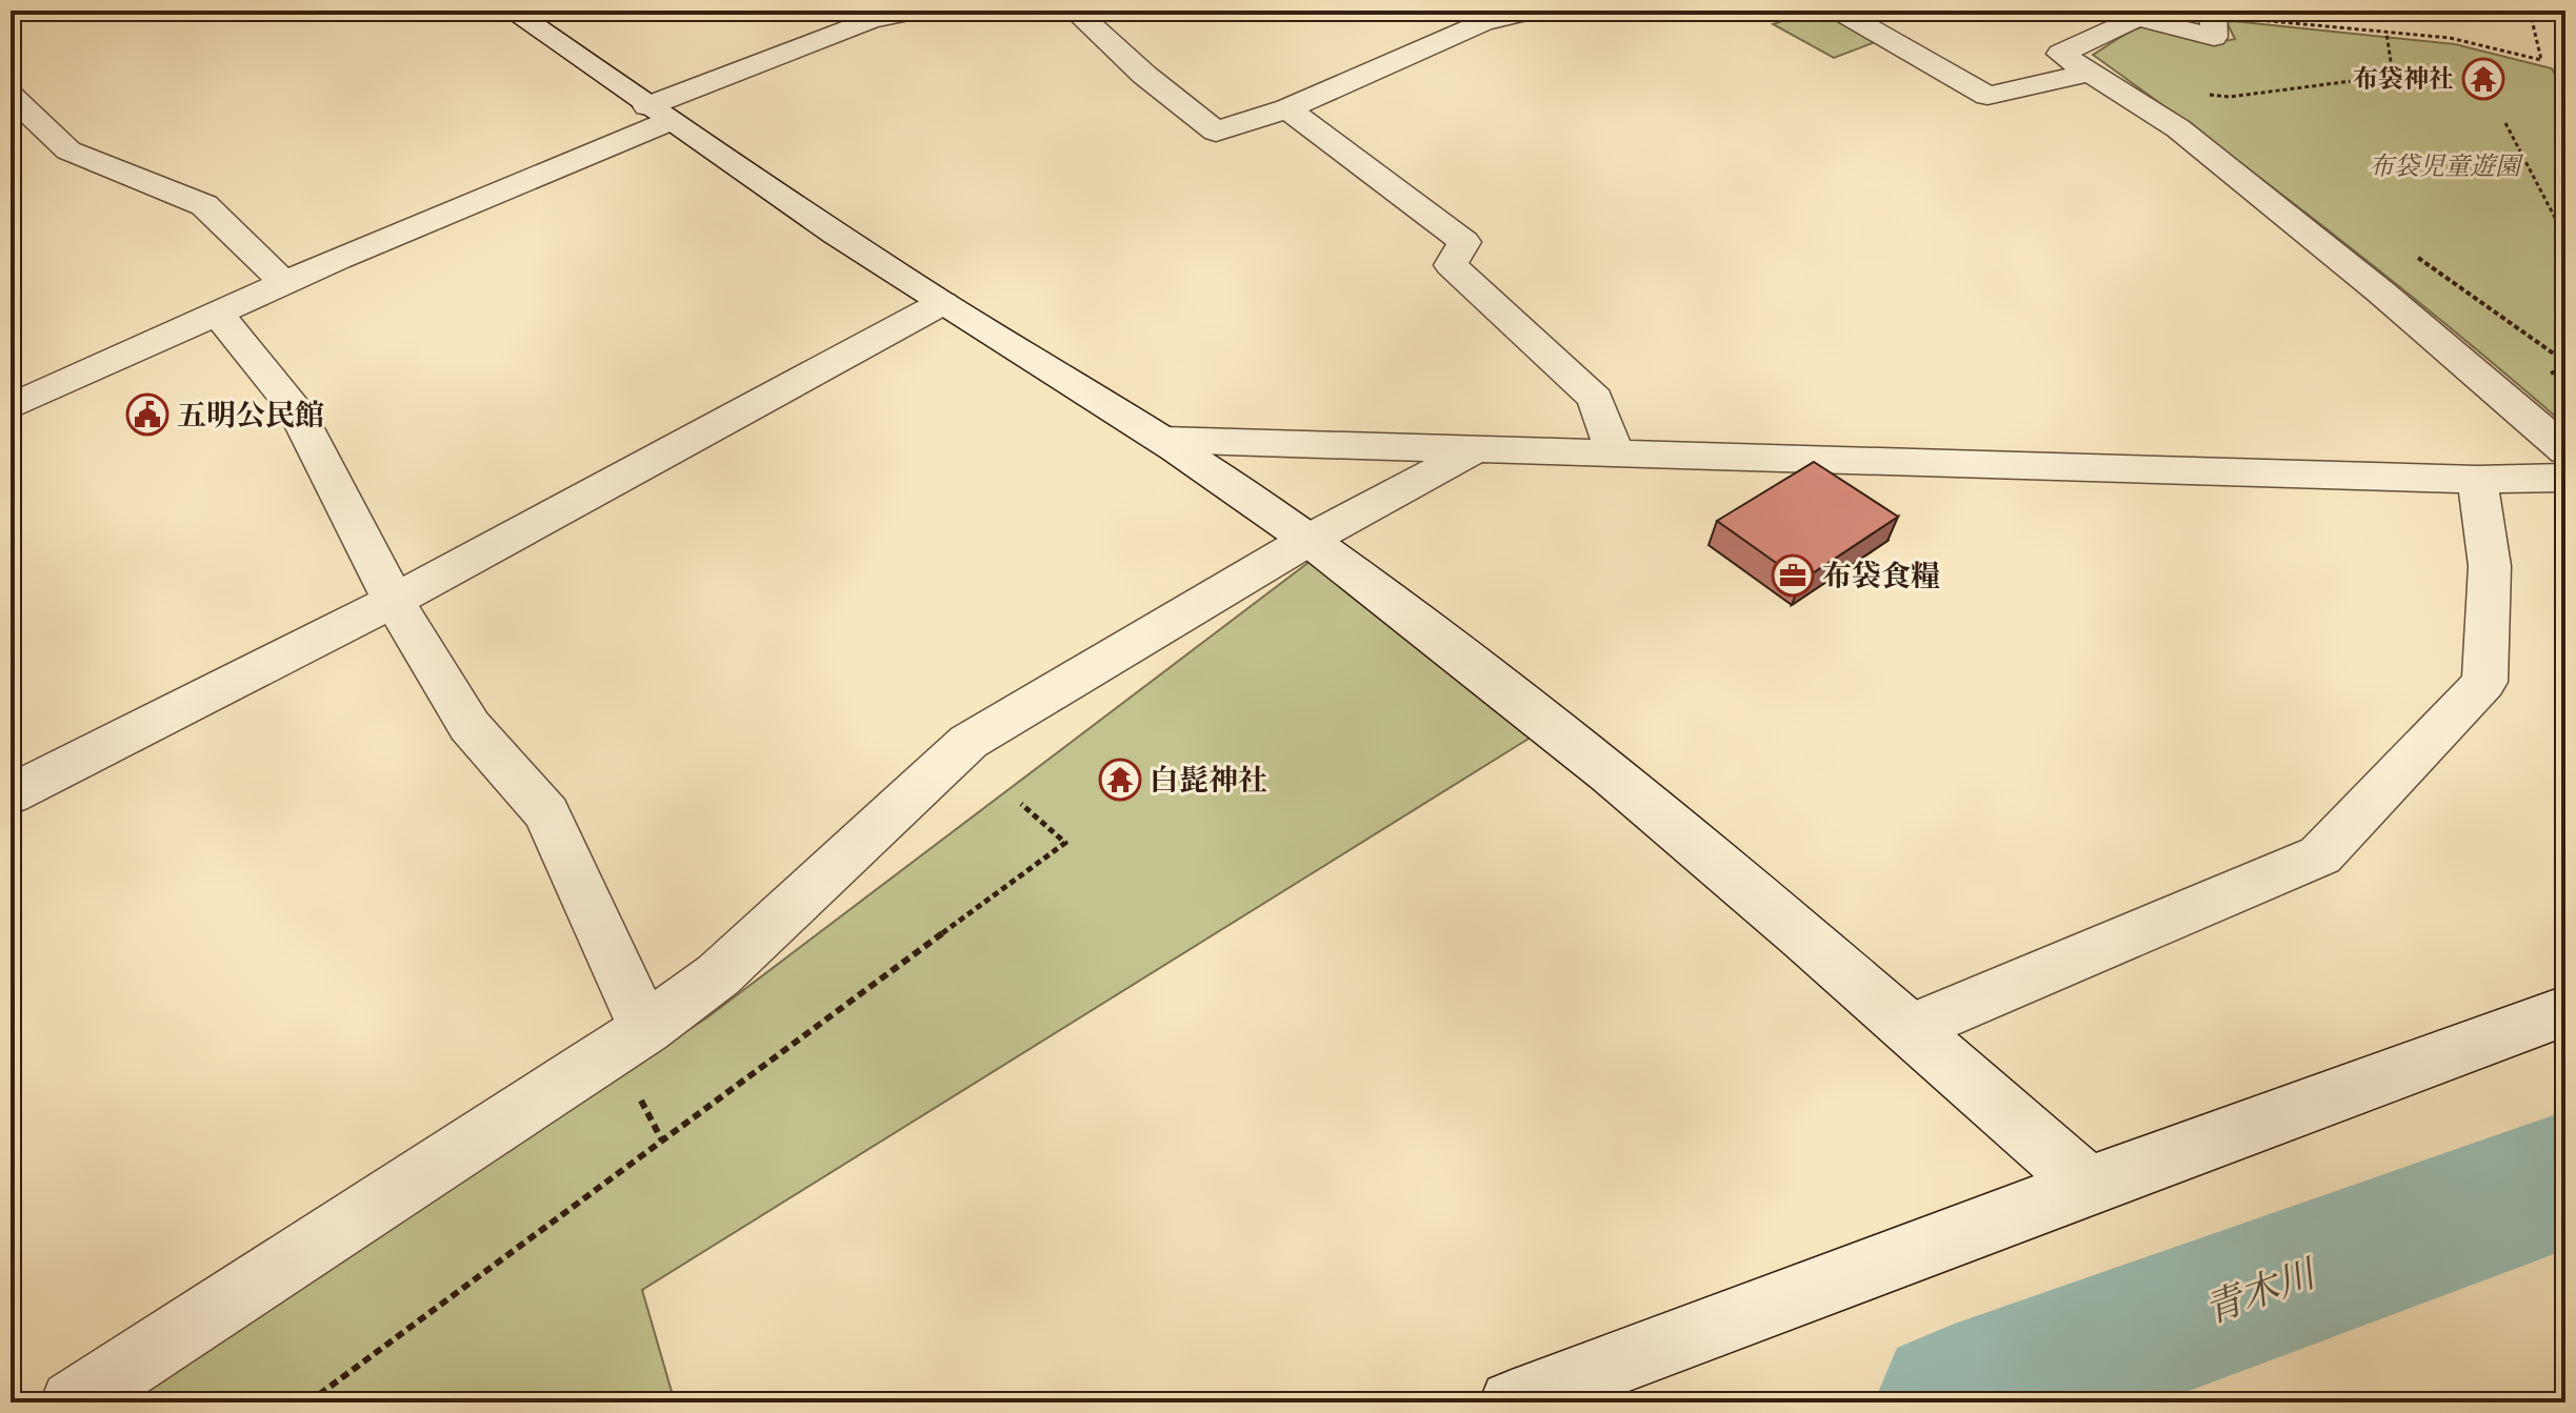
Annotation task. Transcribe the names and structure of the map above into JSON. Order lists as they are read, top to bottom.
{
  "water": ["青木川"],
  "parks": ["布袋児童遊園"],
  "places": {
    "temple": ["布袋神社", "白髭神社"],
    "public building": ["五明公民館"],
    "office": ["布袋食糧"]
  }
}
